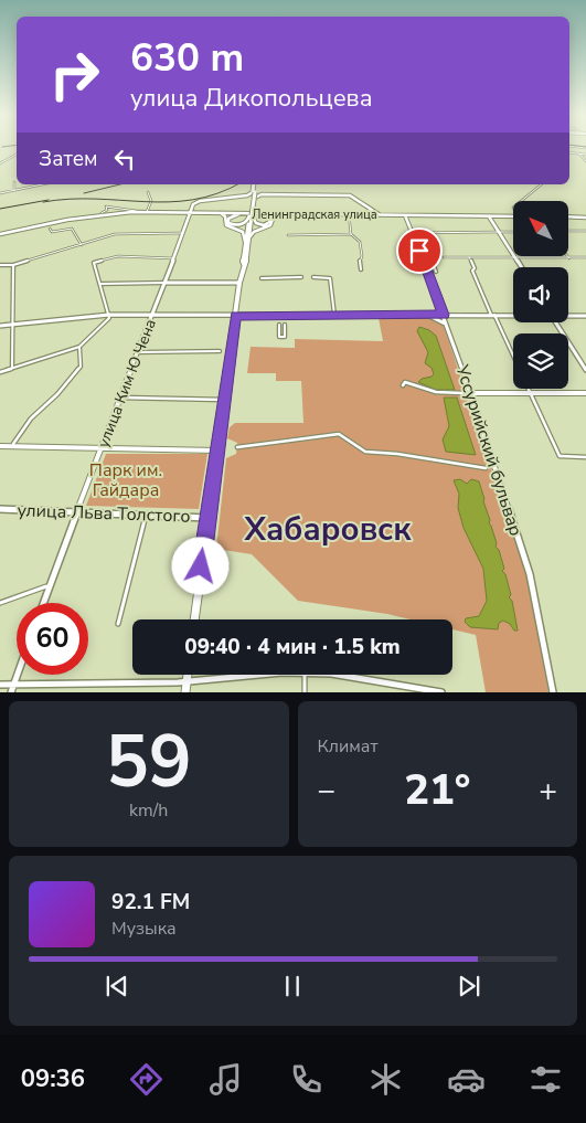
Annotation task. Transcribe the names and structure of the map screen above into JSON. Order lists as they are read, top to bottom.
{
  "streets": {
    "main road": [
      "Ленинградская улица",
      "улица Ким Ю Чена",
      "Уссурийский бульвар",
      "улица Льва Толстого"
    ]
  },
  "crossings": [
    ["Ленинградская улица", "улица Ким Ю Чена"],
    ["Ленинградская улица", "Уссурийский бульвар"],
    ["улица Ким Ю Чена", "улица Льва Толстого"]
  ],
  "districts": ["Хабаровск"],
  "parks": ["Парк им. Гайдара"],
  "north": "top left",
  "page": {
    "turn": ["630 m", "улица Дикопольцева"],
    "then": "Затем",
    "limit": "60",
    "trip": "09:40 · 4 мин · 1.5 km",
    "tile": [
      ["59", "km/h"],
      "Климат"
    ],
    "heat": ["−", "21°", "+"],
    "song": ["92.1 FM", "Музыка"],
    "tabs": "09:36"
  }
}
